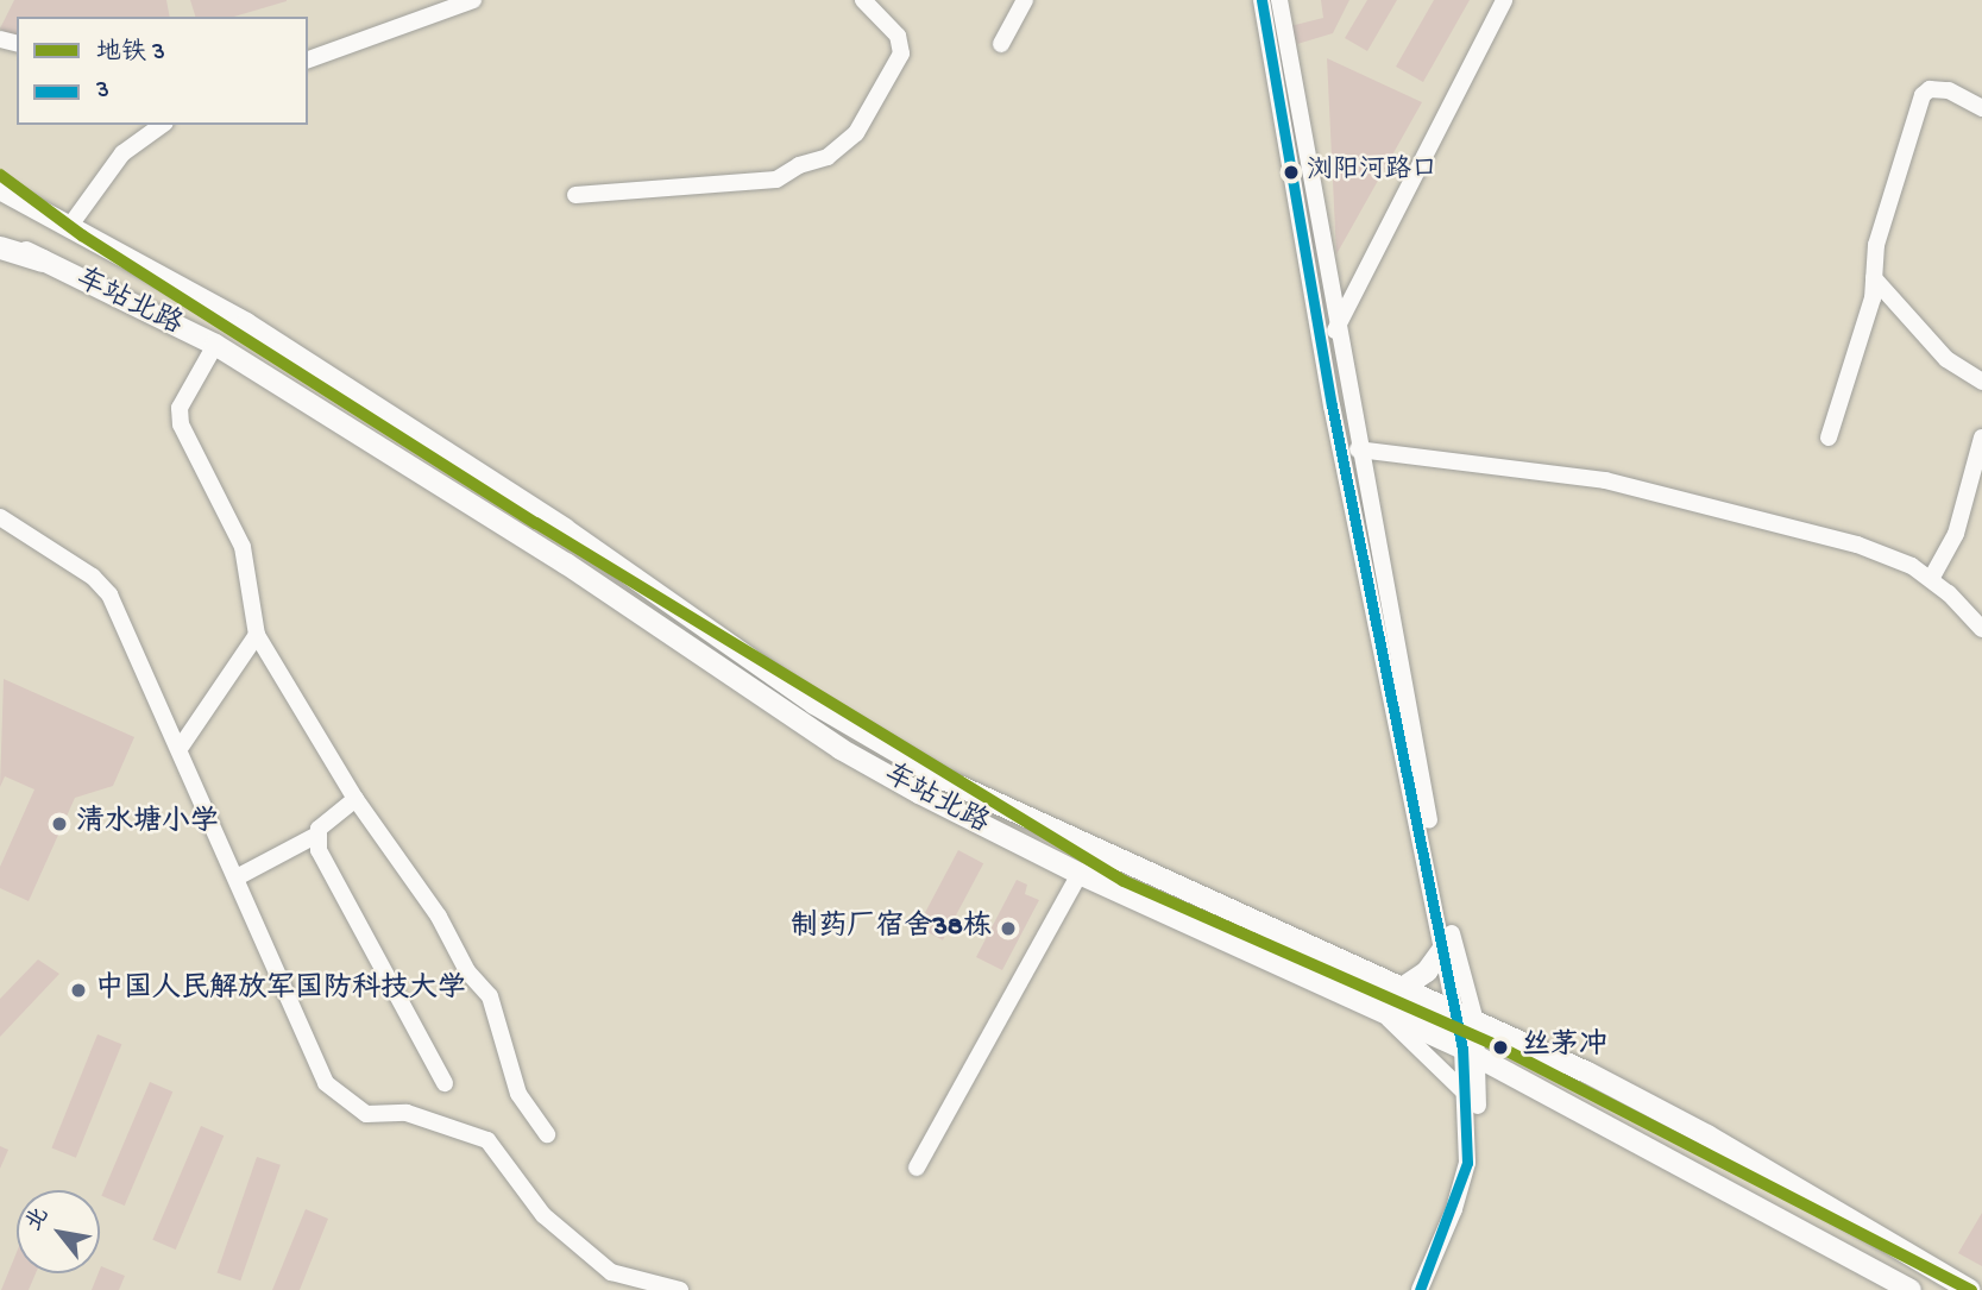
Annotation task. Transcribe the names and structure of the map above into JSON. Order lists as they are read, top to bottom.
{
  "streets": {
    "main road": ["车站北路"]
  },
  "places": [
    "浏阳河路口",
    "清水塘小学",
    "制药厂宿舍38栋",
    "中国人民解放军国防科技大学",
    "丝茅冲"
  ],
  "lines": ["transit line 3", "metro line 3"],
  "legend": ["地铁 3", "3"],
  "north": "top left"
}
